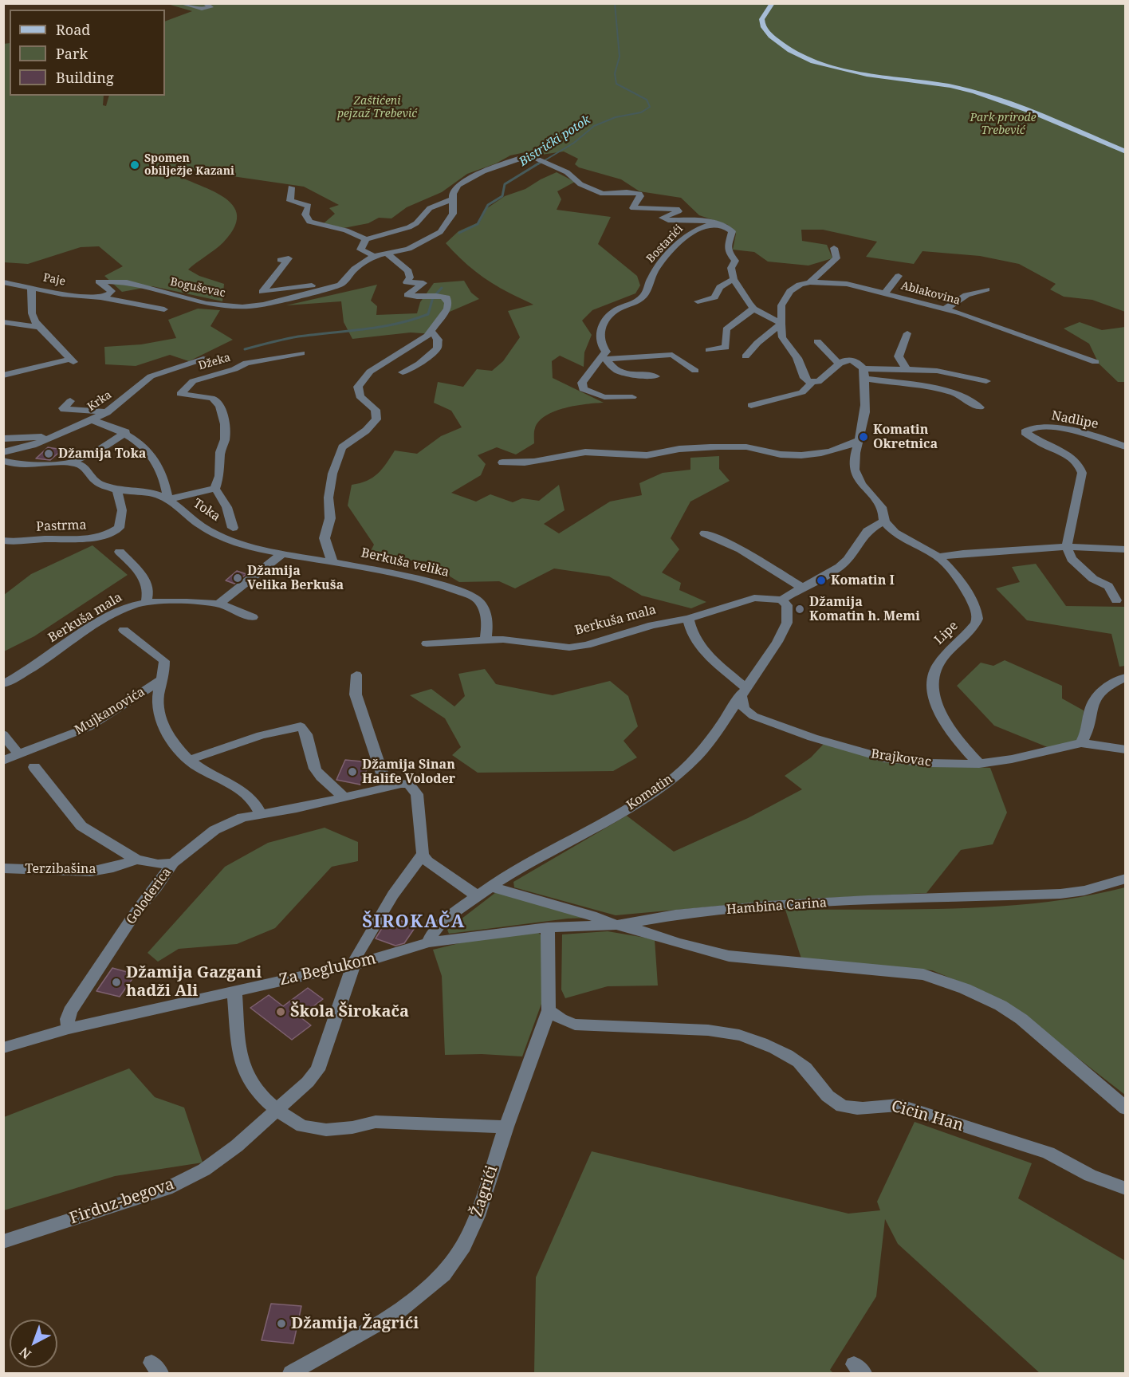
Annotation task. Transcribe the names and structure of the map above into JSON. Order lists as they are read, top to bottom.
{
  "streets": {
    "street": [
      "Bostarići",
      "Paje",
      "Boguševac",
      "Ablakovina",
      "Džeka",
      "Krka",
      "Nadlipe",
      "Toka",
      "Pastrma",
      "Berkuša velika",
      "Berkuša mala",
      "Lipe",
      "Mujkanovića",
      "Brajkovac",
      "Komatin",
      "Terzibašina",
      "Goloderica",
      "Hambina Carina",
      "Za Beglukom",
      "Cicin Han",
      "Žagrići",
      "Firduz-begova"
    ]
  },
  "crossings": [
    ["Bostarići", "Boguševac"],
    ["Paje", "Boguševac"],
    ["Toka", "Pastrma"],
    ["Toka", "Berkuša velika"],
    ["Berkuša velika", "Berkuša mala"],
    ["Berkuša mala", "Komatin"],
    ["Lipe", "Brajkovac"],
    ["Brajkovac", "Komatin"],
    ["Komatin", "Hambina Carina"],
    ["Komatin", "Za Beglukom"],
    ["Goloderica", "Za Beglukom"],
    ["Hambina Carina", "Za Beglukom"],
    ["Hambina Carina", "Žagrići"],
    ["Za Beglukom", "Firduz-begova"],
    ["Cicin Han", "Žagrići"]
  ],
  "districts": ["ŠIROKAČA"],
  "water": ["Bistrički potok"],
  "parks": ["Zaštićeni pejzaž Trebević", "Park prirode Trebević"],
  "places": [
    "Spomen obilježje Kazani",
    "Komatin Okretnica",
    "Džamija Toka",
    "Džamija Velika Berkuša",
    "Komatin I",
    "Džamija Komatin h. Memi",
    "Džamija Sinan Halife Voloder",
    "Džamija Gazgani hadži Ali",
    "Škola Širokača",
    "Džamija Žagrići"
  ],
  "legend": ["Road", "Park", "Building"],
  "north": "bottom left"
}
